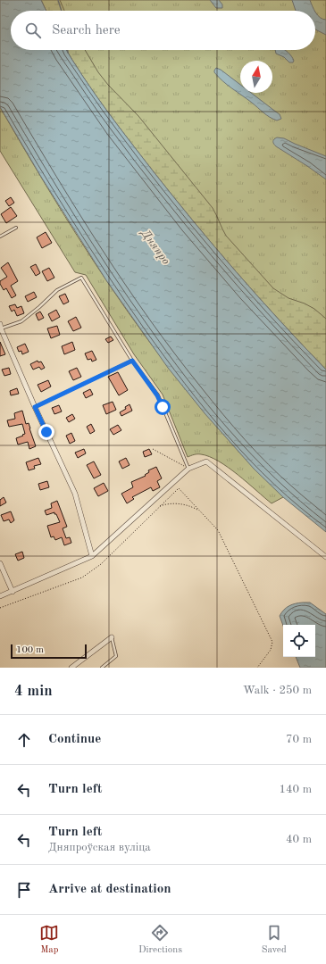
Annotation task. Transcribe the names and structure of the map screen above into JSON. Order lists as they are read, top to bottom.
{
  "water": ["Дняпро"],
  "scale_bar": "100 m",
  "north": "top",
  "page": {
    "search": "Search here",
    "scale": "100 m",
    "heading": ["4 min", "Walk · 250 m"],
    "list": [
      ["Continue", "70 m"],
      ["Turn left", "140 m"],
      ["Turn left", "Дняпроўская вуліца", "40 m"],
      "Arrive at destination"
    ],
    "nav": ["Map", "Directions", "Saved"]
  }
}
